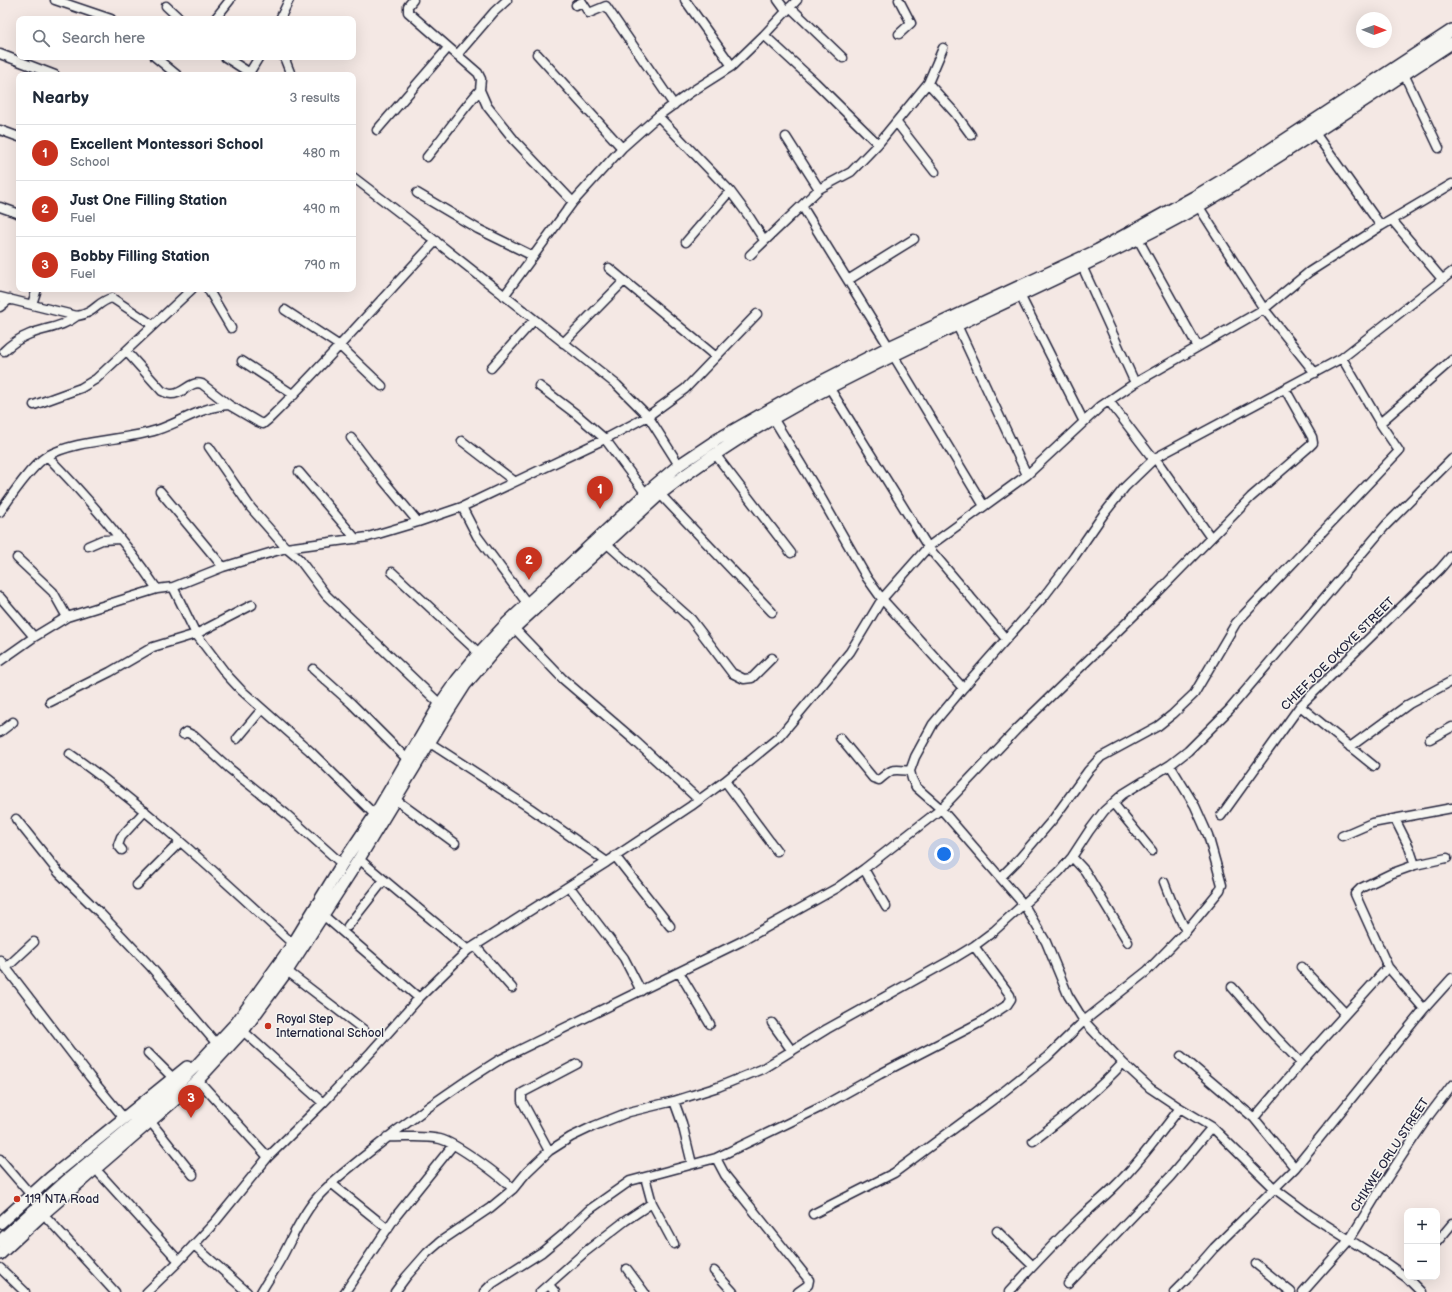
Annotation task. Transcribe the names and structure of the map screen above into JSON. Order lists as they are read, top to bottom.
{
  "streets": {
    "street": ["CHIEF JOE OKOYE STREET", "CHIKWE ORLU STREET"]
  },
  "places": ["Royal Step International School", "119 NTA Road"],
  "north": "right",
  "page": {
    "search": "Search here",
    "heading": ["Nearby", "3 results"],
    "list": [
      {
        "mark": "1",
        "name": "Excellent Montessori School",
        "note": "School",
        "value": "480 m"
      },
      {
        "mark": "2",
        "name": "Just One Filling Station",
        "note": "Fuel",
        "value": "490 m"
      },
      {
        "mark": "3",
        "name": "Bobby Filling Station",
        "note": "Fuel",
        "value": "790 m"
      }
    ],
    "pins": ["1", "2", "3"],
    "map_buttons": ["+", "−"]
  }
}
